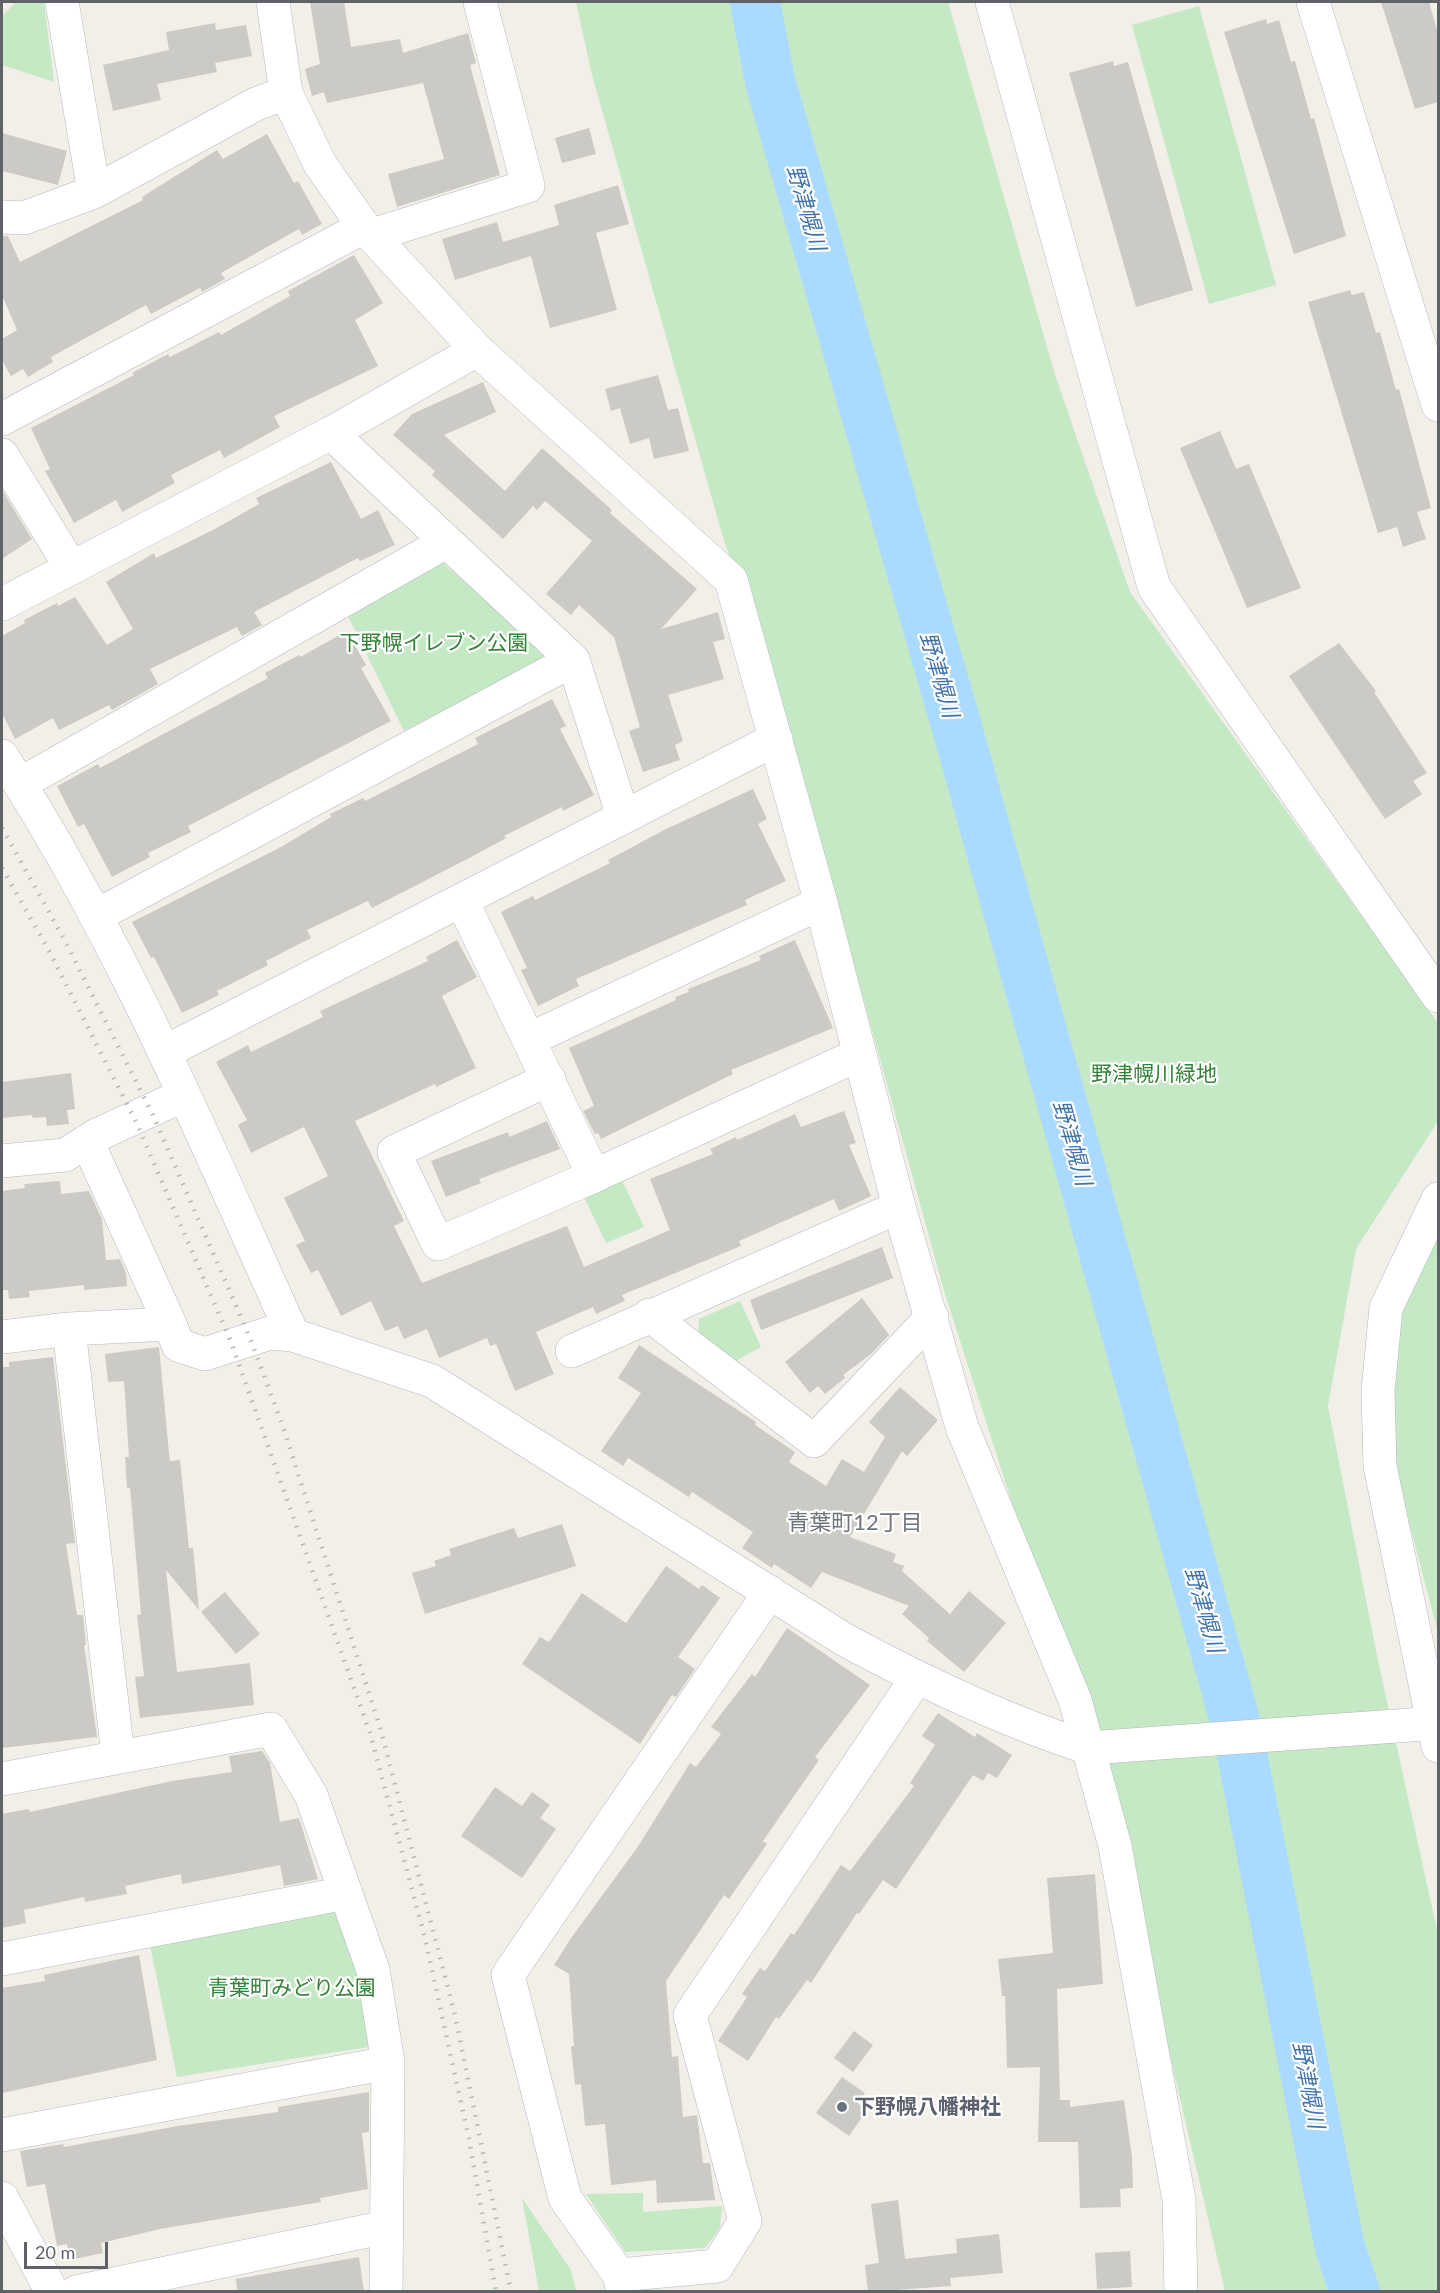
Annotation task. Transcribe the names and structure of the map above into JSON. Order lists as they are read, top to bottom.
{
  "districts": ["青葉町12丁目"],
  "water": ["野津幌川"],
  "parks": ["下野幌イレブン公園", "野津幌川緑地", "青葉町みどり公園"],
  "places": ["下野幌八幡神社"],
  "scale_bar": "20 m"
}
